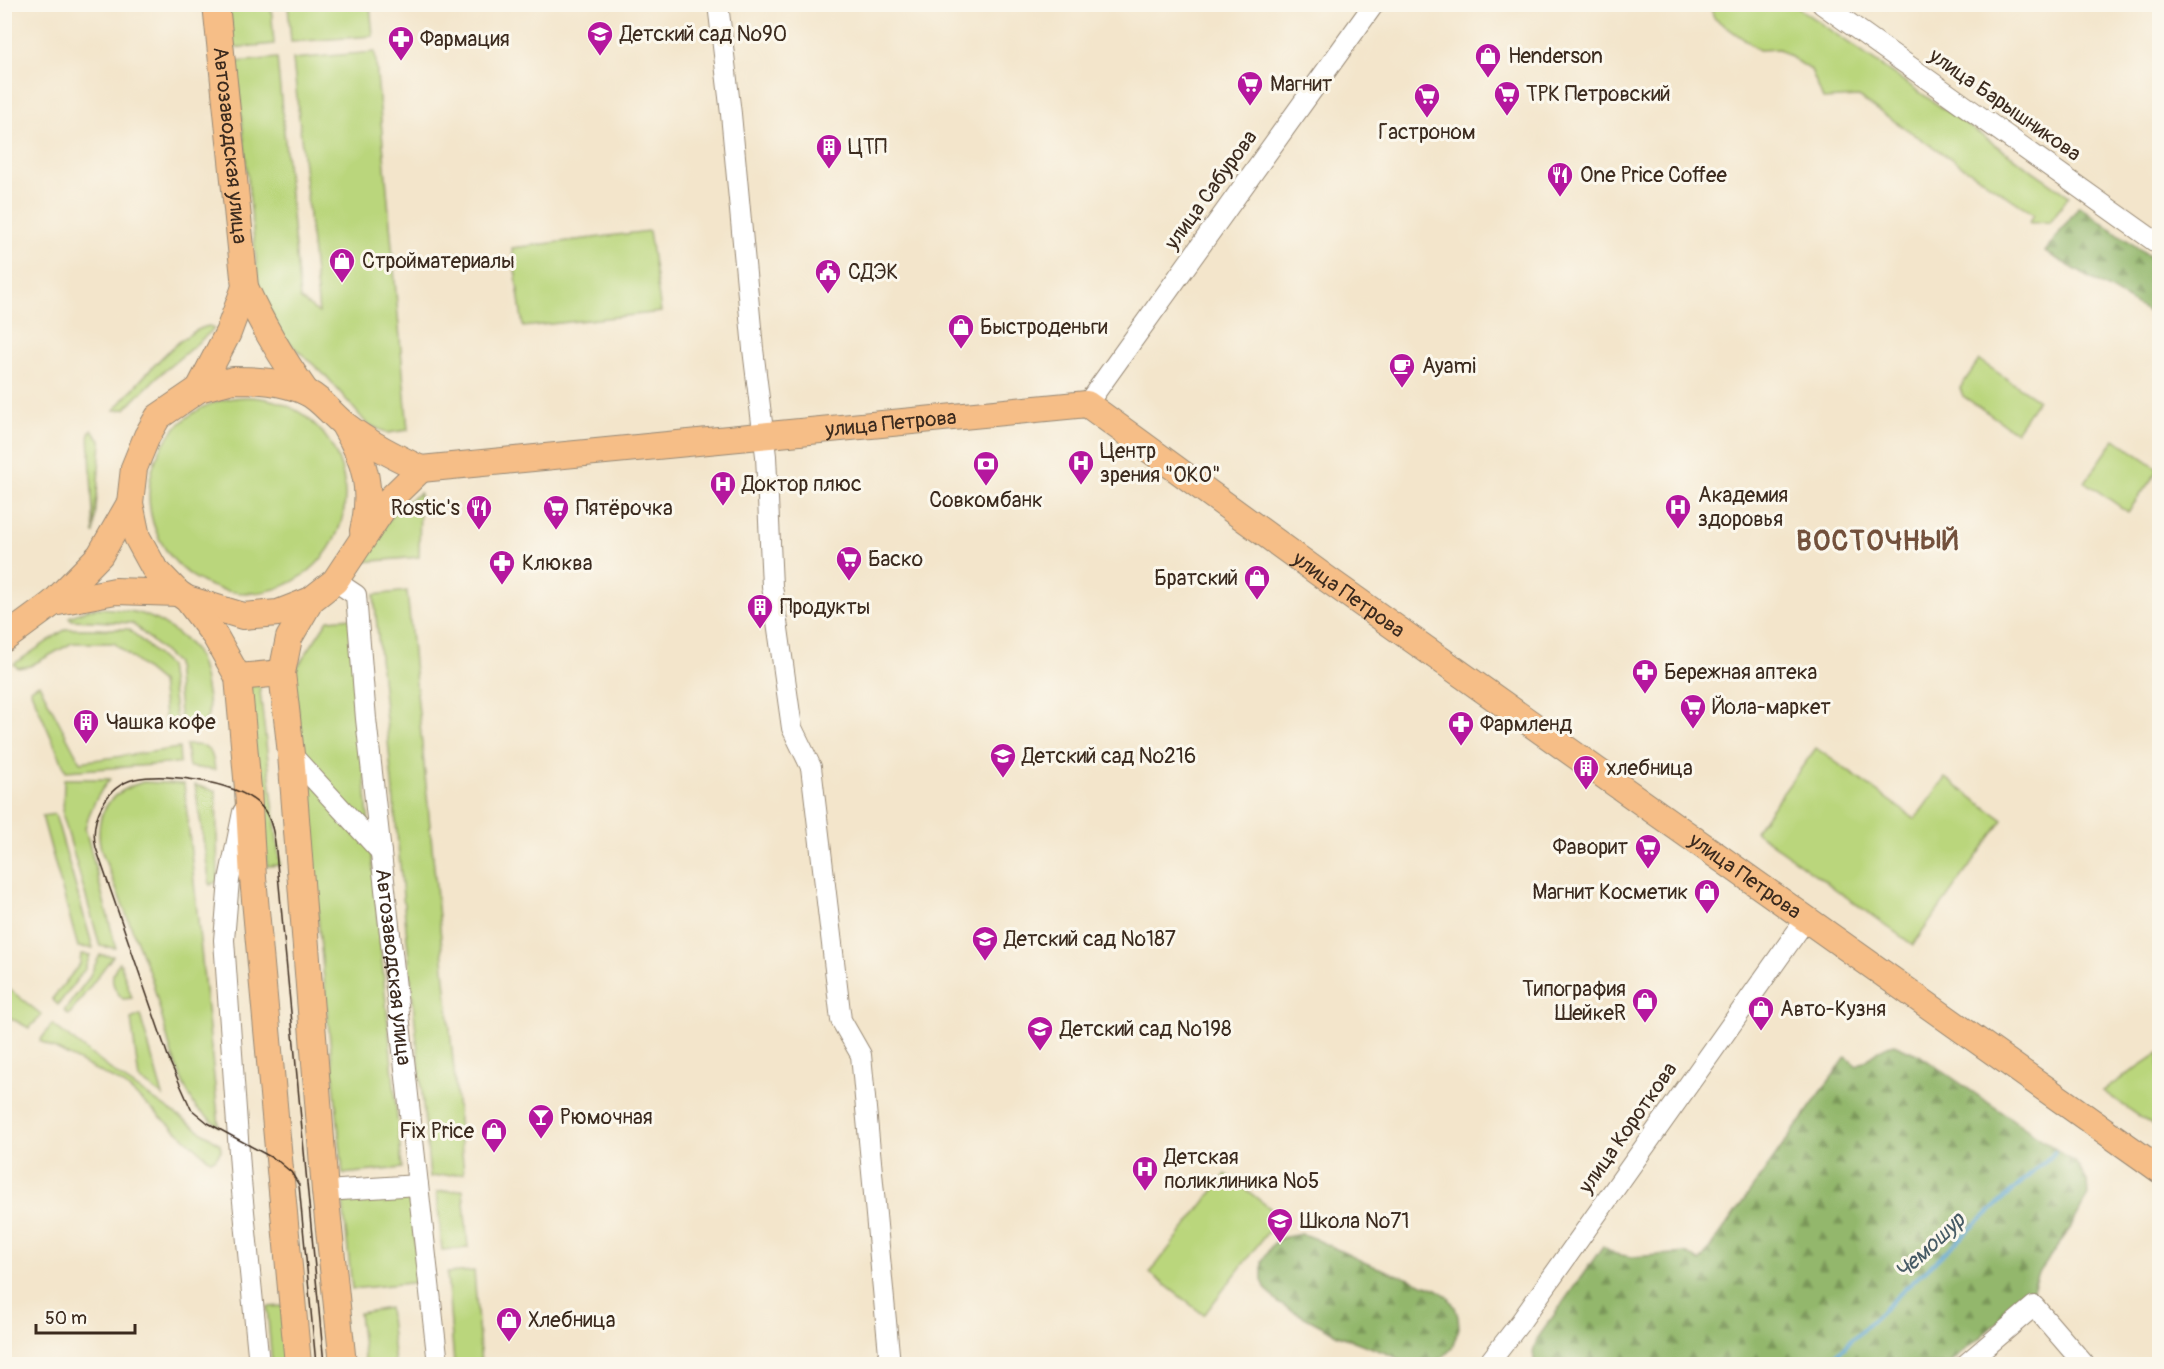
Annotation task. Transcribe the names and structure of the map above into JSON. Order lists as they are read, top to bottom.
{
  "streets": {
    "main road": ["Автозаводская улица", "улица Петрова"],
    "street": ["улица Барышникова", "улица Сабурова", "улица Короткова"]
  },
  "crossings": [
    ["улица Сабурова", "улица Петрова"],
    ["улица Петрова", "улица Короткова"]
  ],
  "districts": ["ВОСТОЧНЫЙ"],
  "water": ["Чемошур"],
  "places": {
    "school or university": [
      "Детский сад №90",
      "Детский сад №216",
      "Детский сад №187",
      "Детский сад №198",
      "Школа №71"
    ],
    "pharmacy": [
      "Фармация",
      "Клюква",
      "Бережная аптека",
      "Фармленд"
    ],
    "shop": [
      "Henderson",
      "Стройматериалы",
      "Быстроденьги",
      "Братский",
      "Магнит Косметик",
      "Типография ШейкеR",
      "Авто-Кузня",
      "Fix Price",
      "Хлебница"
    ],
    "supermarket": [
      "Магнит",
      "ТРК Петровский",
      "Гастроном",
      "Пятёрочка",
      "Баско",
      "Йола-маркет",
      "Фаворит"
    ],
    "building": [
      "ЦТП",
      "Продукты",
      "Чашка кофе",
      "хлебница"
    ],
    "restaurant": ["One Price Coffee", "Rostic's"],
    "public building": ["СДЭК"],
    "cafe": ["Ayami"],
    "hospital": [
      "Центр зрения \"ОКО\"",
      "Доктор плюс",
      "Академия здоровья",
      "Детская поликлиника №5"
    ],
    "bank": ["Совкомбанк"],
    "bar": ["Рюмочная"]
  },
  "scale_bar": "50 m"
}
